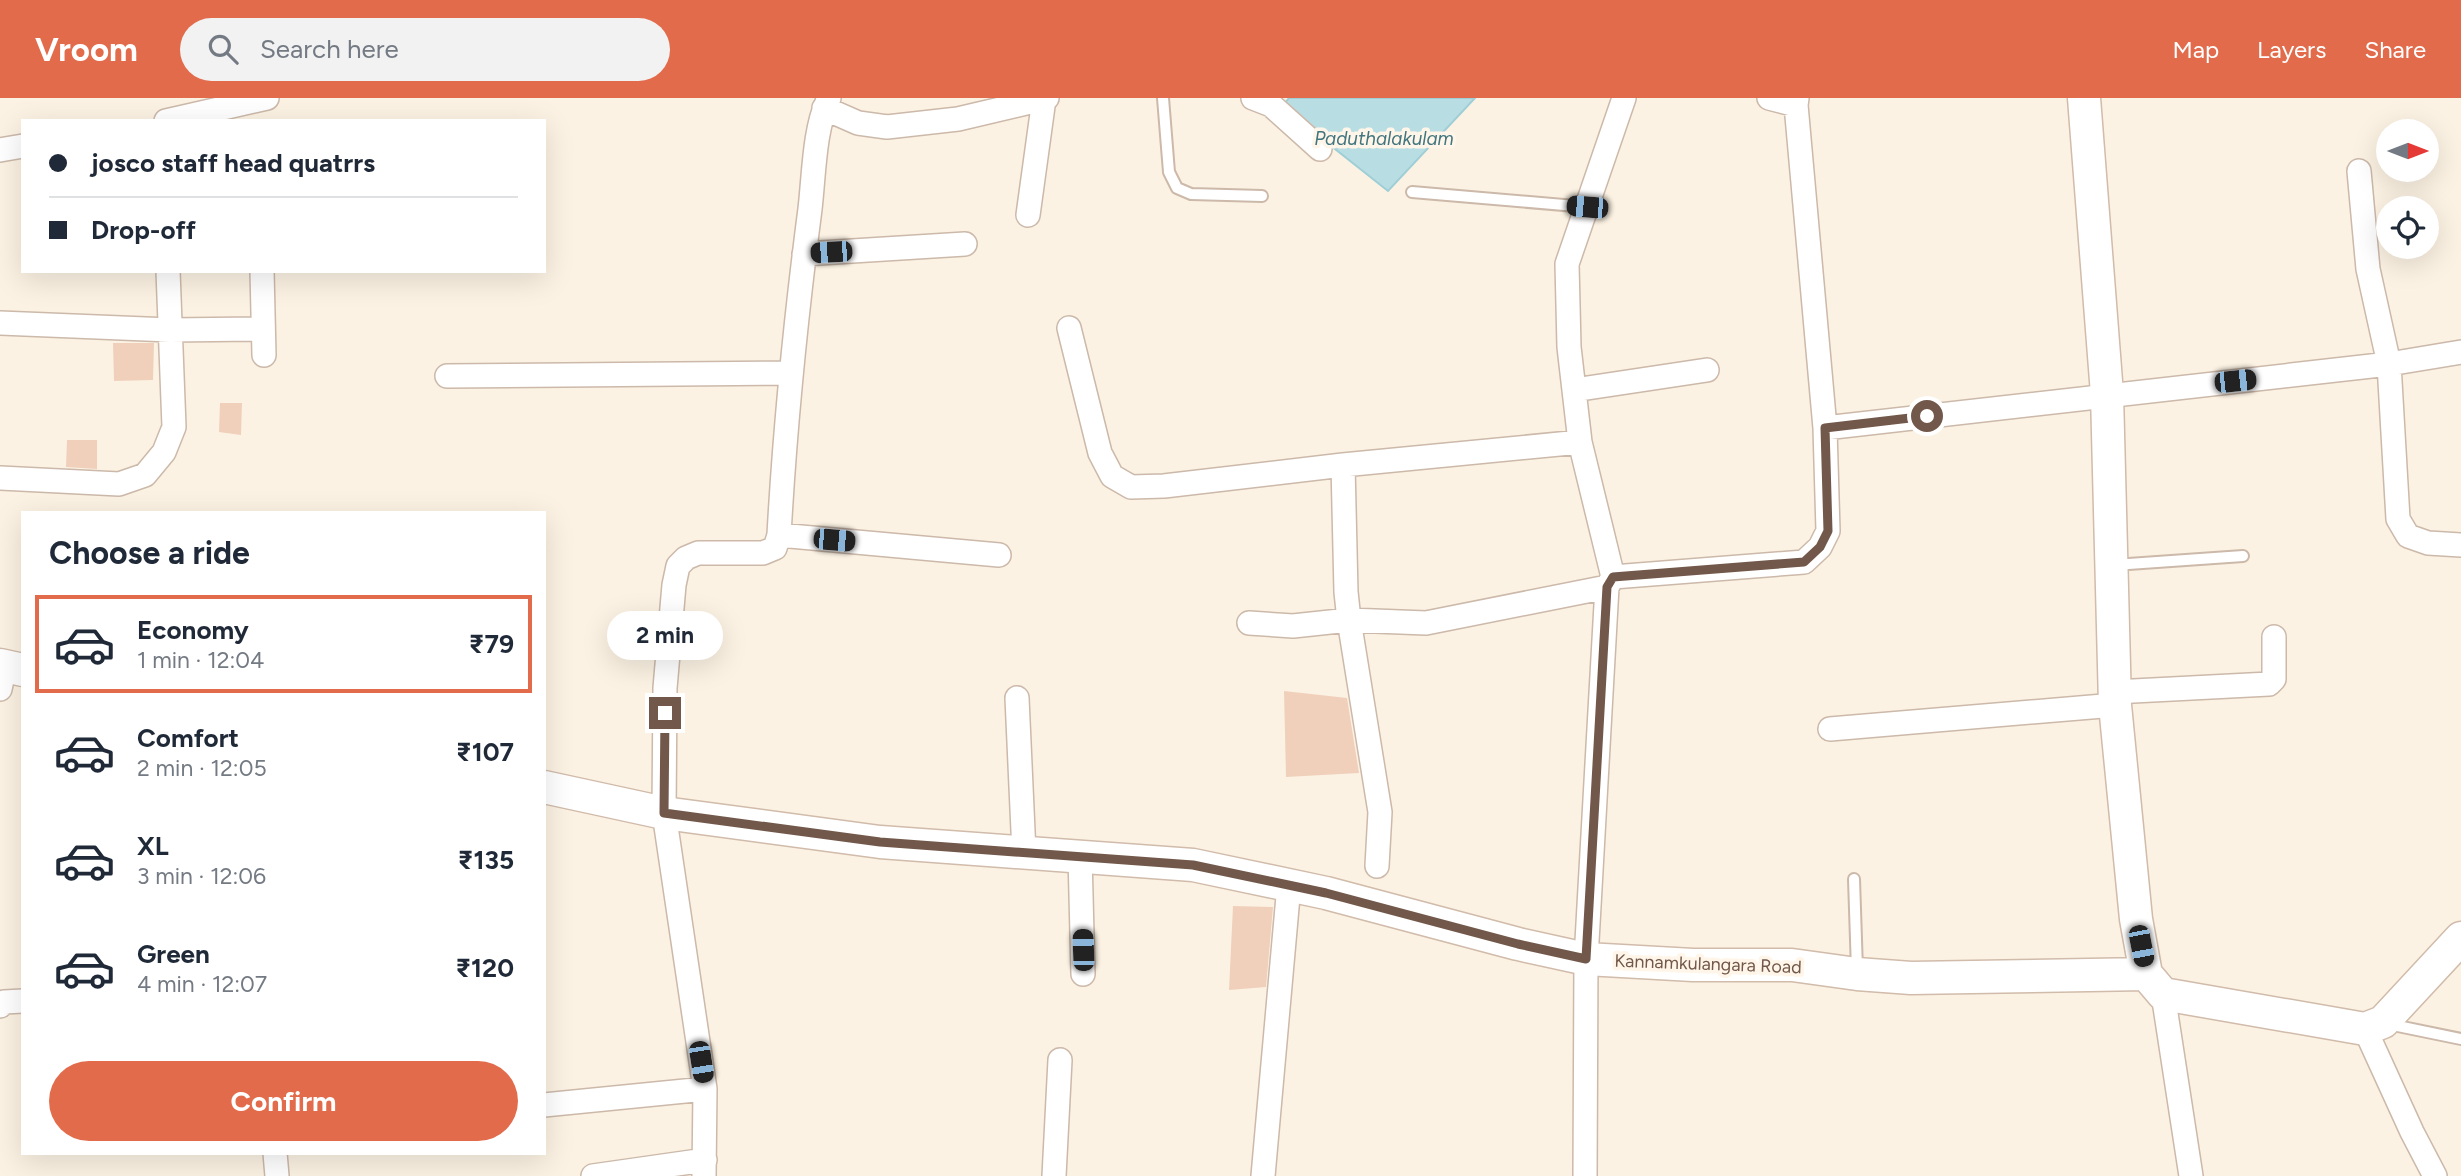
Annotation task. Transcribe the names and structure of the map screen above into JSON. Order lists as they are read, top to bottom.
{
  "streets": {
    "street": ["Kannamkulangara Road"]
  },
  "water": ["Paduthalakulam"],
  "north": "right",
  "page": {
    "header": "Vroom",
    "search": "Search here",
    "nav": ["Map", "Layers", "Share"],
    "banner": ["josco staff head quatrrs", "Drop-off"],
    "heading": "Choose a ride",
    "list": [
      {
        "name": "Economy",
        "note": "1 min · 12:04",
        "value": "₹79"
      },
      {
        "name": "Comfort",
        "note": "2 min · 12:05",
        "value": "₹107"
      },
      {
        "name": "XL",
        "note": "3 min · 12:06",
        "value": "₹135"
      },
      {
        "name": "Green",
        "note": "4 min · 12:07",
        "value": "₹120"
      }
    ],
    "bubble": "2 min",
    "buttons": "Confirm"
  }
}
